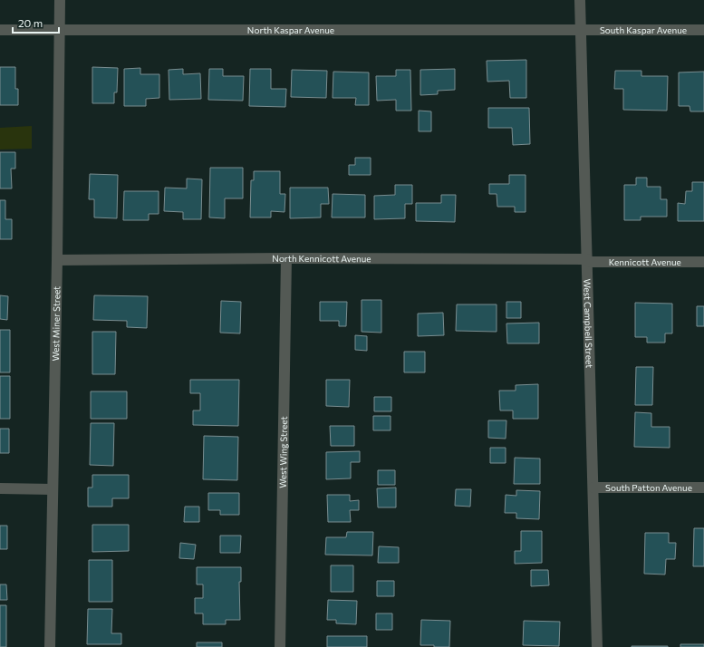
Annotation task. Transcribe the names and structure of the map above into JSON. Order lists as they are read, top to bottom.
{
  "streets": {
    "street": [
      "North Kaspar Avenue",
      "South Kaspar Avenue",
      "North Kennicott Avenue",
      "Kennicott Avenue",
      "West Miner Street",
      "West Campbell Street",
      "West Wing Street",
      "South Patton Avenue"
    ]
  },
  "crossings": [
    ["North Kaspar Avenue", "South Kaspar Avenue"],
    ["North Kaspar Avenue", "West Miner Street"],
    ["North Kaspar Avenue", "West Campbell Street"],
    ["South Kaspar Avenue", "West Campbell Street"],
    ["North Kennicott Avenue", "Kennicott Avenue"],
    ["North Kennicott Avenue", "West Miner Street"],
    ["North Kennicott Avenue", "West Campbell Street"],
    ["North Kennicott Avenue", "West Wing Street"],
    ["Kennicott Avenue", "West Campbell Street"],
    ["West Campbell Street", "South Patton Avenue"]
  ],
  "scale_bar": "20 m"
}
